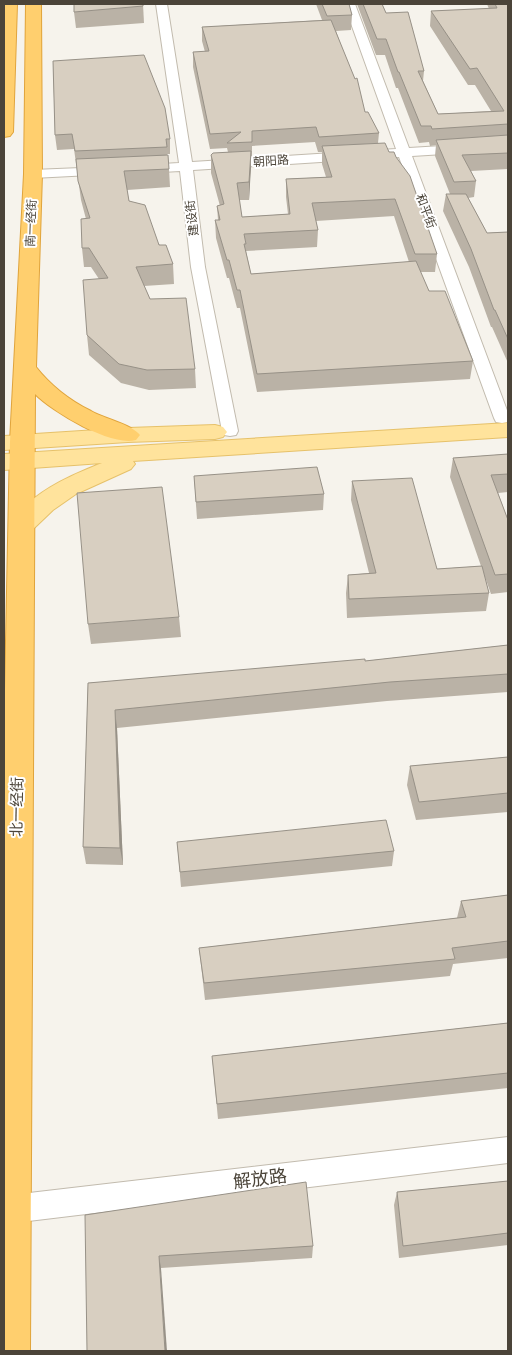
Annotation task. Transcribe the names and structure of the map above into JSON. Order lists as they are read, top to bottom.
{
  "streets": {
    "highway": ["南一经街", "北一经街"],
    "street": [
      "朝阳路",
      "和平街",
      "建设街",
      "解放路"
    ]
  },
  "crossings": [
    ["朝阳路", "和平街"],
    ["朝阳路", "建设街"],
    ["朝阳路", "南一经街"],
    ["南一经街", "北一经街"],
    ["北一经街", "解放路"]
  ]
}
